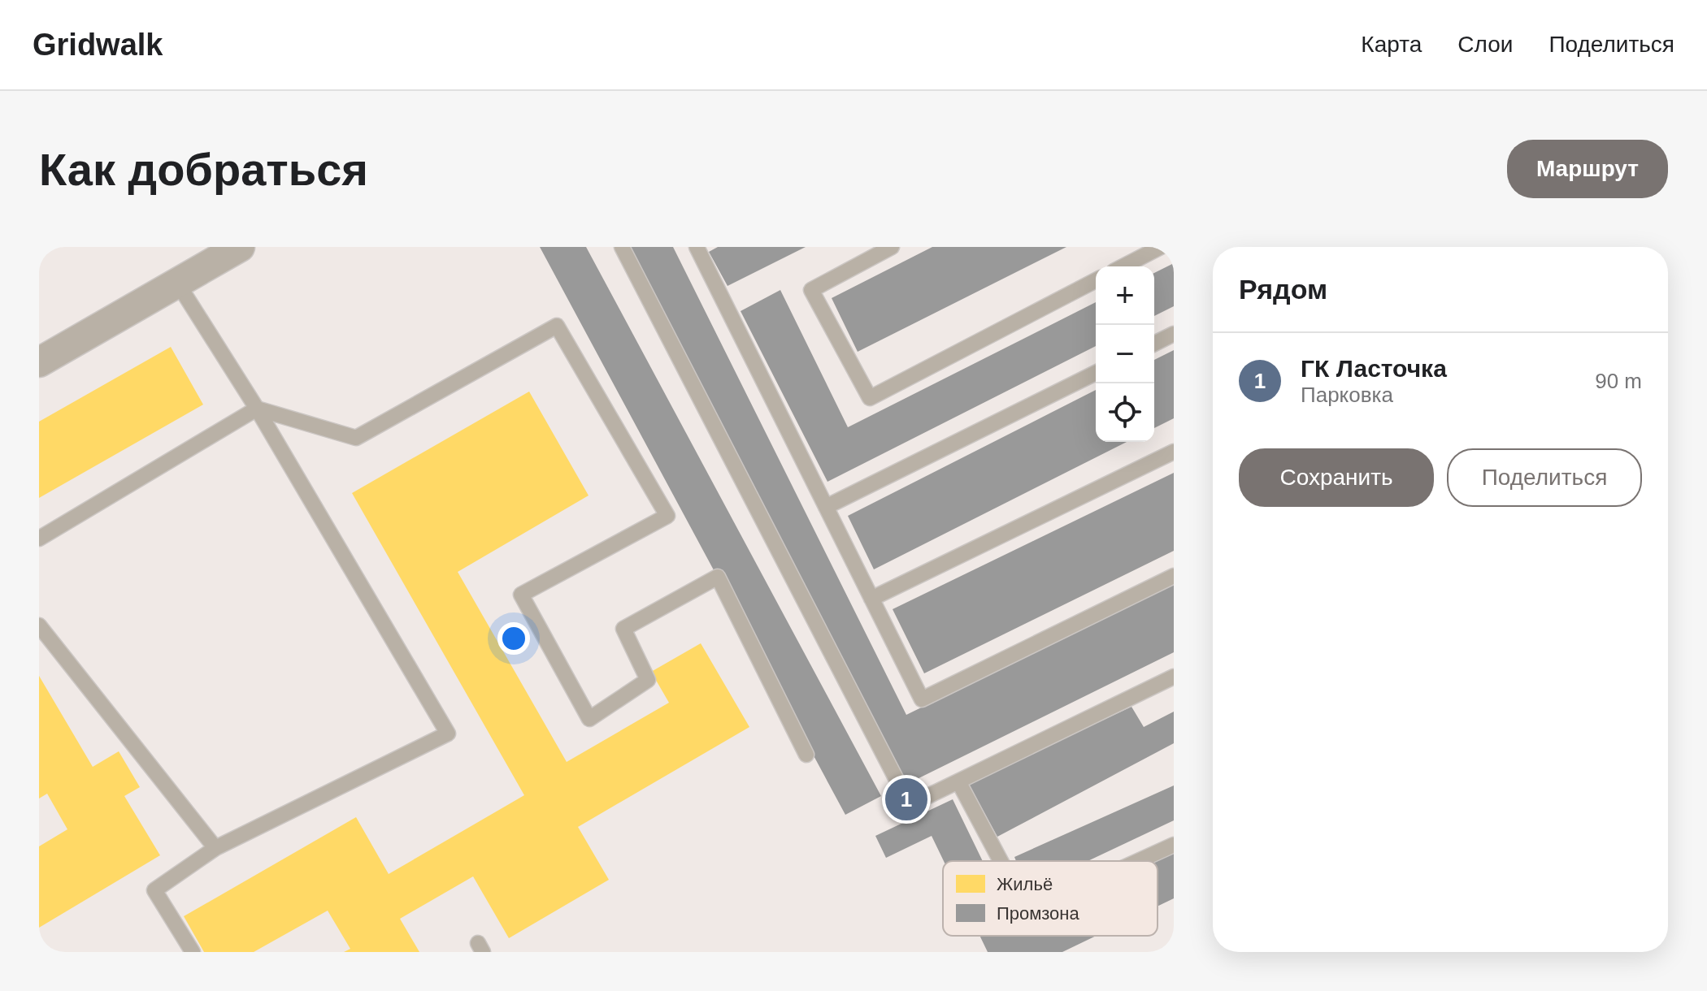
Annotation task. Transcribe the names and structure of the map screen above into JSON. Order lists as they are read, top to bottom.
{
  "legend": ["Жильё", "Промзона"],
  "page": {
    "header": "Gridwalk",
    "nav": ["Карта", "Слои", "Поделиться"],
    "buttons": [
      "Маршрут",
      ["Сохранить", "Поделиться"]
    ],
    "title": "Как добраться",
    "heading": "Рядом",
    "map_buttons": ["+", "−"],
    "list": [
      {
        "mark": "1",
        "name": "ГК Ласточка",
        "note": "Парковка",
        "value": "90 m"
      }
    ],
    "pins": "1"
  }
}
